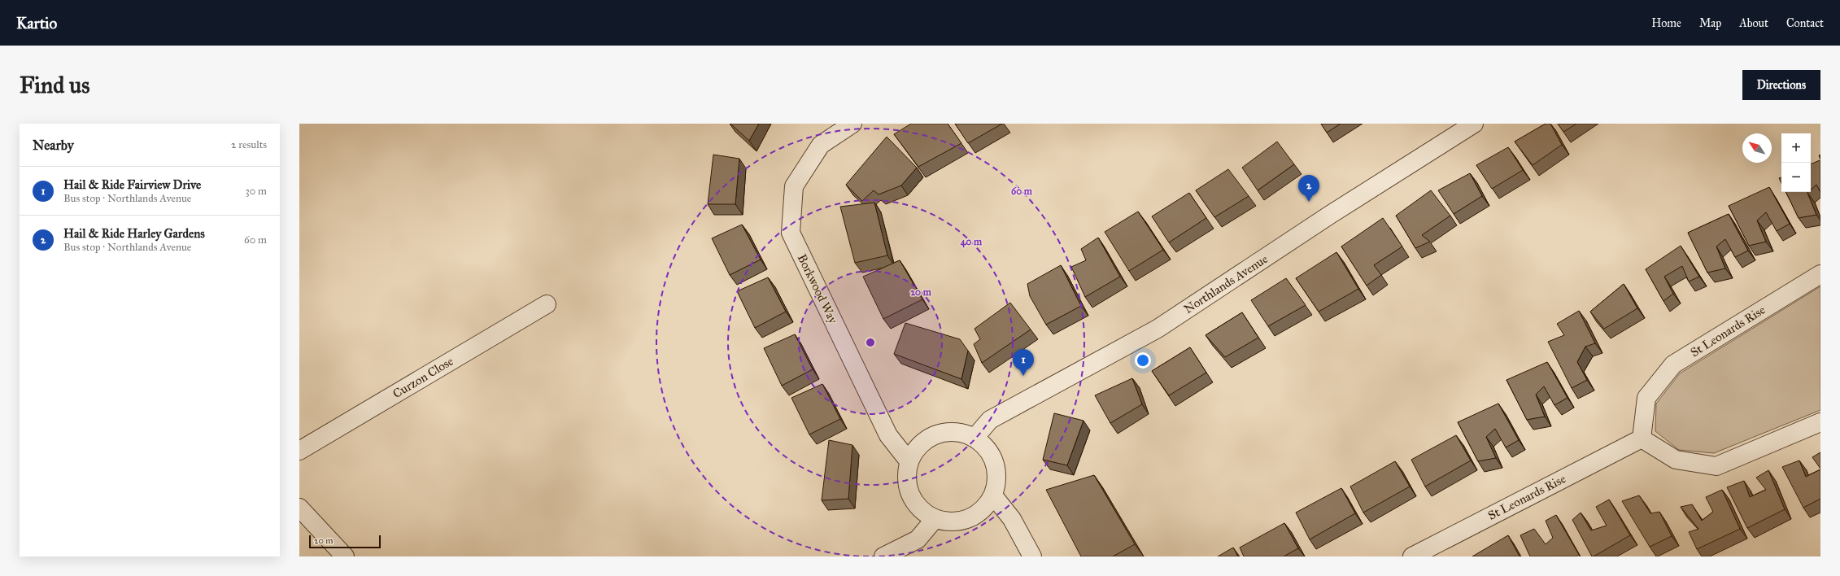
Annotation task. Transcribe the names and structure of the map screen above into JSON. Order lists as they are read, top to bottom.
{
  "streets": {
    "street": [
      "Northlands Avenue",
      "Borkwood Way",
      "St Leonards Rise",
      "Curzon Close"
    ]
  },
  "crossings": [
    ["Northlands Avenue", "Borkwood Way"]
  ],
  "scale_bar": "20 m",
  "north": "top left",
  "page": {
    "header": "Kartio",
    "nav": [
      "Home",
      "Map",
      "About",
      "Contact"
    ],
    "buttons": "Directions",
    "title": "Find us",
    "heading": ["Nearby", "2 results"],
    "map_buttons": ["+", "−"],
    "list": [
      {
        "mark": "1",
        "name": "Hail & Ride Fairview Drive",
        "note": "Bus stop · Northlands Avenue",
        "value": "30 m"
      },
      {
        "mark": "2",
        "name": "Hail & Ride Harley Gardens",
        "note": "Bus stop · Northlands Avenue",
        "value": "60 m"
      }
    ],
    "pins": ["2", "1"],
    "scale": "20 m"
  },
  "rings": ["60 m", "40 m", "20 m"]
}
